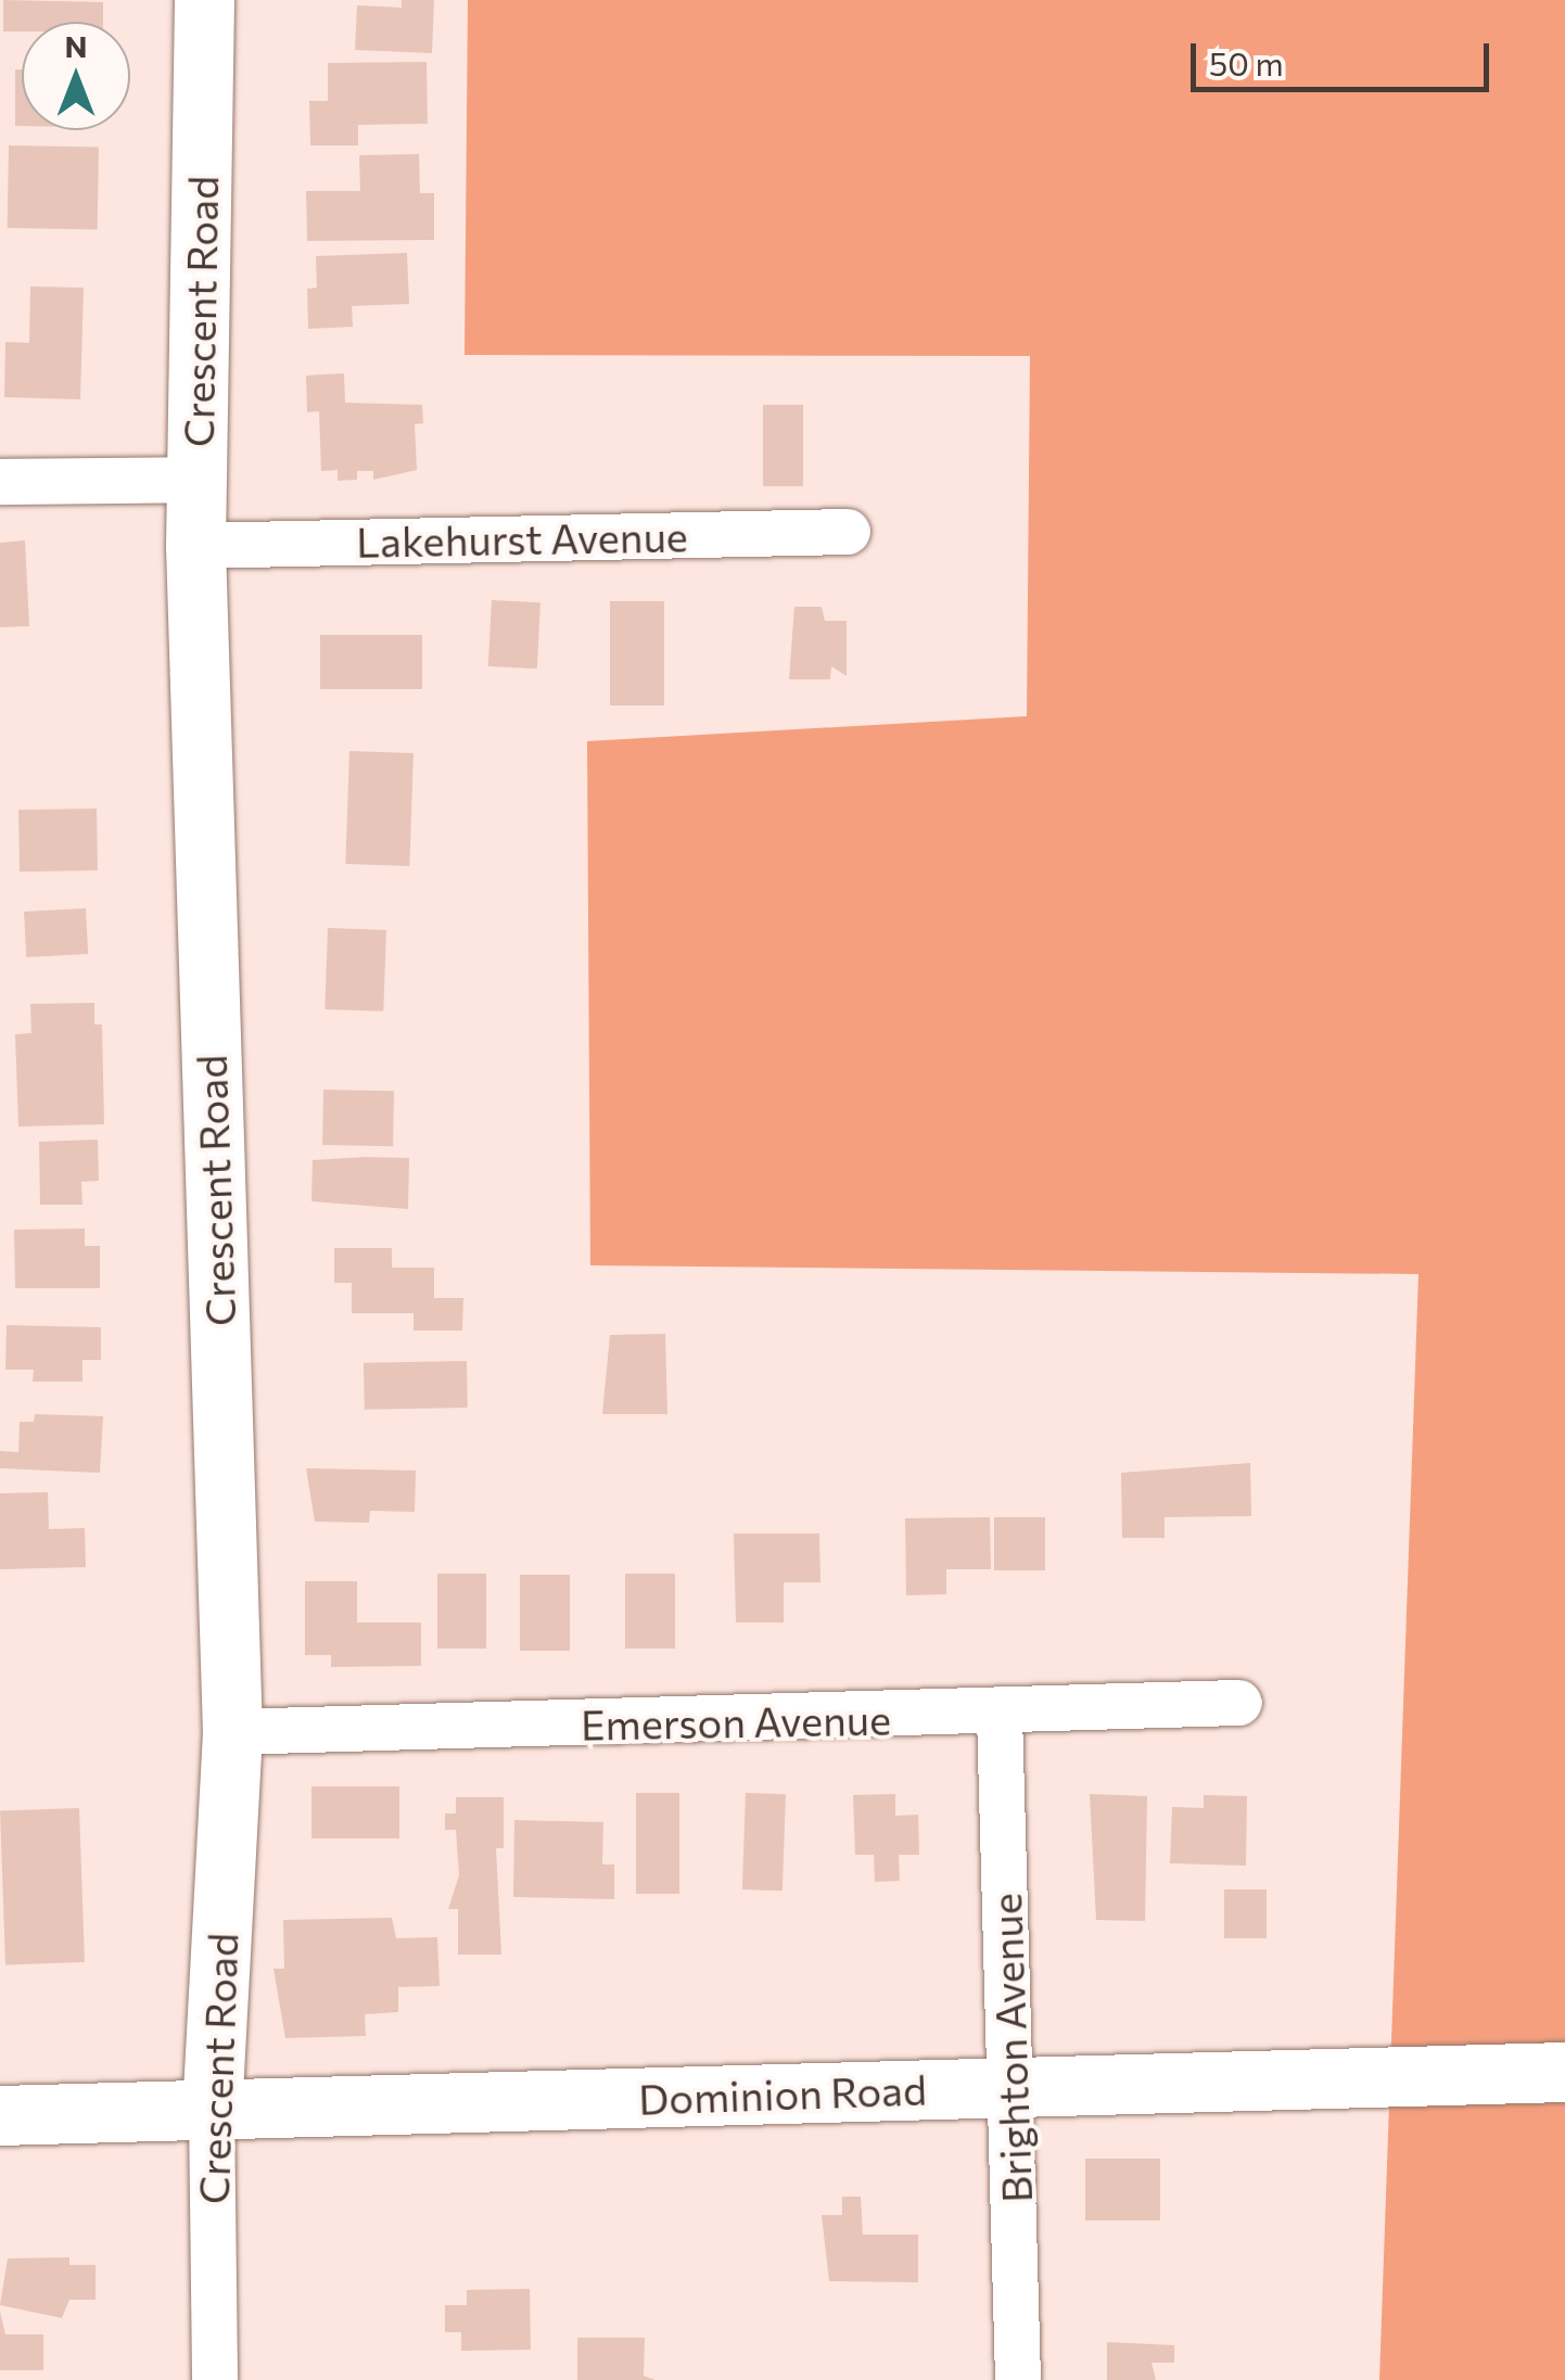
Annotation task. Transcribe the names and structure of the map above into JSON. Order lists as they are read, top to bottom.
{
  "streets": {
    "street": [
      "Crescent Road",
      "Lakehurst Avenue",
      "Emerson Avenue",
      "Brighton Avenue",
      "Dominion Road"
    ]
  },
  "crossings": [
    ["Crescent Road", "Lakehurst Avenue"],
    ["Crescent Road", "Emerson Avenue"],
    ["Crescent Road", "Dominion Road"],
    ["Emerson Avenue", "Brighton Avenue"],
    ["Brighton Avenue", "Dominion Road"]
  ],
  "scale_bar": "50 m",
  "north": "top"
}
